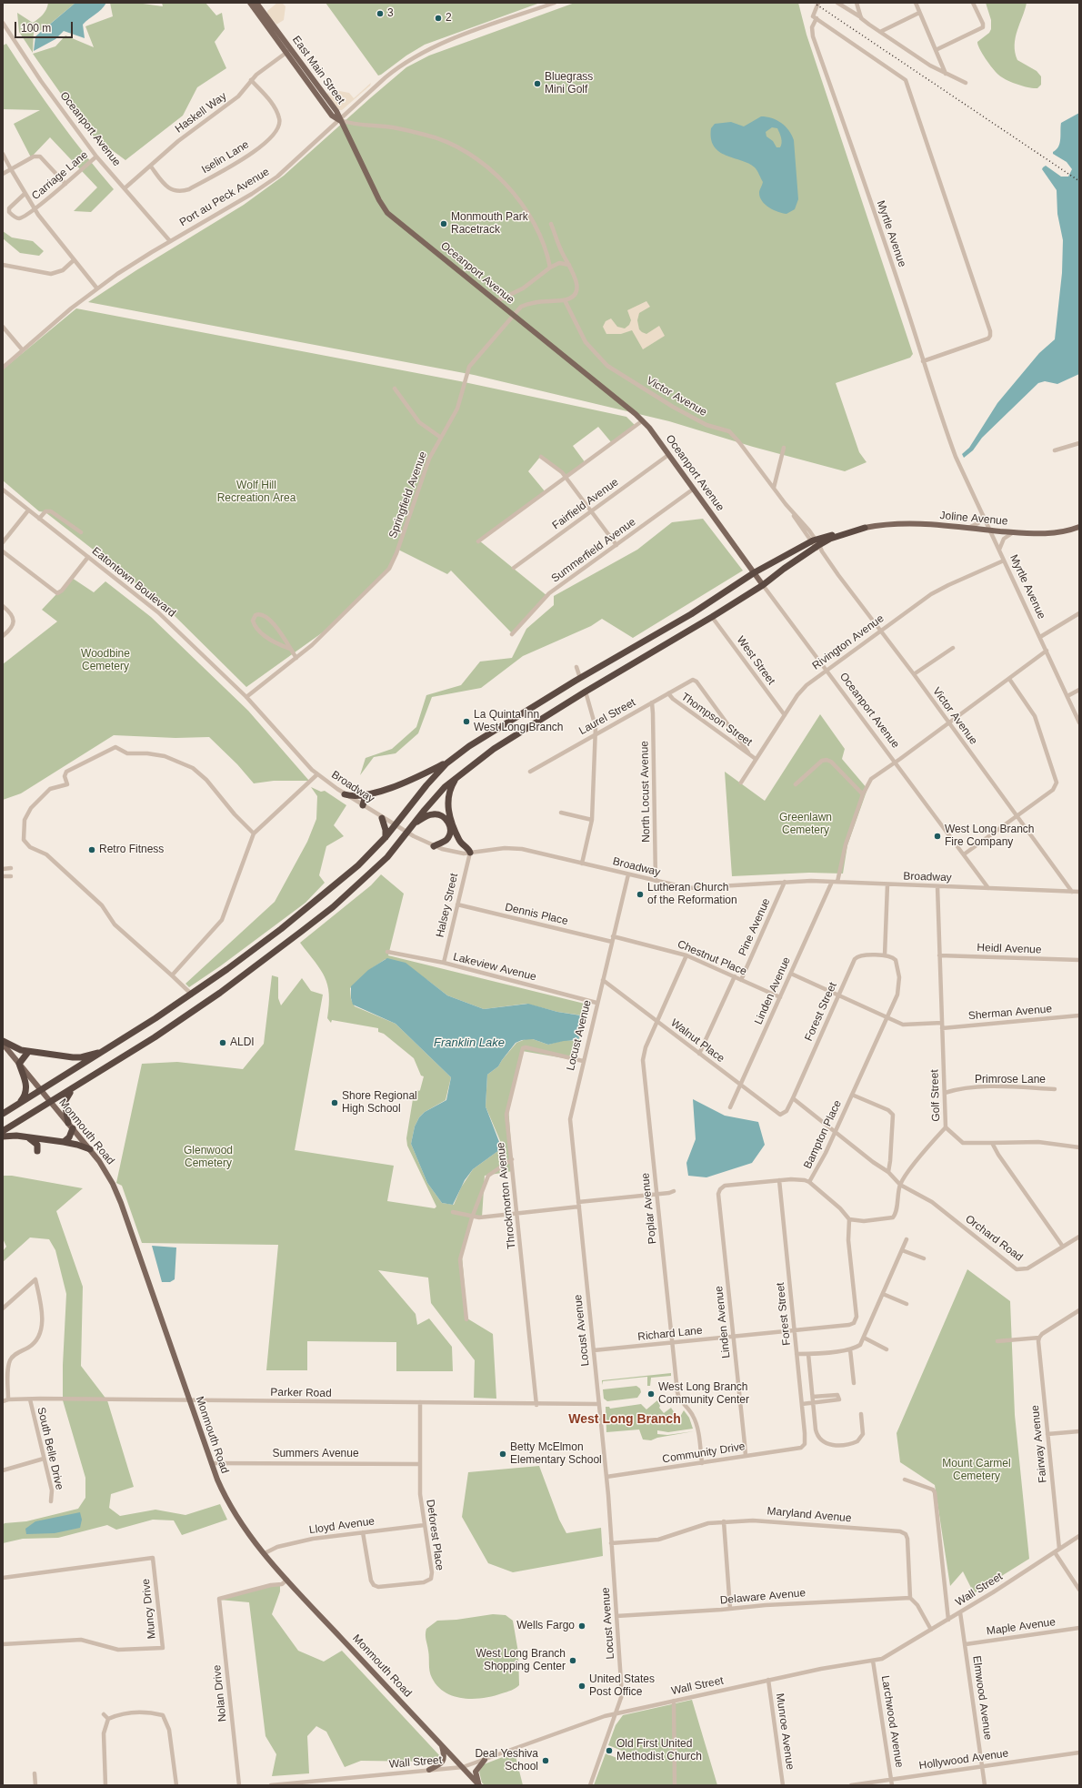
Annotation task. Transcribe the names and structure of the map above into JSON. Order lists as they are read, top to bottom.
{
  "streets": {
    "main road": [
      "East Main Street",
      "Oceanport Avenue",
      "Joline Avenue",
      "Monmouth Road"
    ],
    "street": [
      "Haskell Way",
      "Iselin Lane",
      "Carriage Lane",
      "Port au Peck Avenue",
      "Myrtle Avenue",
      "Victor Avenue",
      "Springfield Avenue",
      "Fairfield Avenue",
      "Summerfield Avenue",
      "Eatontown Boulevard",
      "Rivington Avenue",
      "West Street",
      "Laurel Street",
      "Thompson Street",
      "Broadway",
      "North Locust Avenue",
      "Halsey Street",
      "Dennis Place",
      "Pine Avenue",
      "Heidl Avenue",
      "Chestnut Place",
      "Lakeview Avenue",
      "Linden Avenue",
      "Forest Street",
      "Sherman Avenue",
      "Locust Avenue",
      "Walnut Place",
      "Primrose Lane",
      "Golf Street",
      "Bampton Place",
      "Throckmorton Avenue",
      "Poplar Avenue",
      "Orchard Road",
      "Richard Lane",
      "Parker Road",
      "Fairway Avenue",
      "South Belle Drive",
      "Community Drive",
      "Summers Avenue",
      "Maryland Avenue",
      "Lloyd Avenue",
      "Deforest Place",
      "Wall Street",
      "Delaware Avenue",
      "Muncy Drive",
      "Maple Avenue",
      "Nolan Drive",
      "Elmwood Avenue",
      "Larchwood Avenue",
      "Munroe Avenue",
      "Hollywood Avenue"
    ]
  },
  "crossings": [
    ["East Main Street", "Haskell Way"],
    ["East Main Street", "Oceanport Avenue"],
    ["East Main Street", "Port au Peck Avenue"],
    ["Haskell Way", "Oceanport Avenue"],
    ["Haskell Way", "Iselin Lane"],
    ["Oceanport Avenue", "Carriage Lane"],
    ["Oceanport Avenue", "Port au Peck Avenue"],
    ["Oceanport Avenue", "Springfield Avenue"],
    ["Oceanport Avenue", "Fairfield Avenue"],
    ["Oceanport Avenue", "Summerfield Avenue"],
    ["Oceanport Avenue", "Rivington Avenue"],
    ["Oceanport Avenue", "Broadway"],
    ["Myrtle Avenue", "Joline Avenue"],
    ["Myrtle Avenue", "Rivington Avenue"],
    ["Victor Avenue", "Springfield Avenue"],
    ["Victor Avenue", "Rivington Avenue"],
    ["Victor Avenue", "Broadway"],
    ["Springfield Avenue", "Eatontown Boulevard"],
    ["Springfield Avenue", "Broadway"],
    ["Eatontown Boulevard", "Broadway"],
    ["Rivington Avenue", "West Street"],
    ["Rivington Avenue", "Thompson Street"],
    ["Laurel Street", "Thompson Street"],
    ["Laurel Street", "North Locust Avenue"],
    ["Broadway", "North Locust Avenue"],
    ["Broadway", "Halsey Street"],
    ["Broadway", "Pine Avenue"],
    ["Broadway", "Linden Avenue"],
    ["Broadway", "Locust Avenue"],
    ["Broadway", "Golf Street"],
    ["Halsey Street", "Dennis Place"],
    ["Halsey Street", "Lakeview Avenue"],
    ["Dennis Place", "Locust Avenue"],
    ["Pine Avenue", "Chestnut Place"],
    ["Heidl Avenue", "Golf Street"],
    ["Chestnut Place", "Linden Avenue"],
    ["Chestnut Place", "Locust Avenue"],
    ["Chestnut Place", "Poplar Avenue"],
    ["Lakeview Avenue", "Locust Avenue"],
    ["Linden Avenue", "Forest Street"],
    ["Linden Avenue", "Walnut Place"],
    ["Linden Avenue", "Richard Lane"],
    ["Linden Avenue", "Community Drive"],
    ["Forest Street", "Walnut Place"],
    ["Forest Street", "Bampton Place"],
    ["Forest Street", "Orchard Road"],
    ["Forest Street", "Richard Lane"],
    ["Forest Street", "Community Drive"],
    ["Sherman Avenue", "Golf Street"],
    ["Locust Avenue", "Walnut Place"],
    ["Locust Avenue", "Throckmorton Avenue"],
    ["Locust Avenue", "Richard Lane"],
    ["Locust Avenue", "Parker Road"],
    ["Locust Avenue", "Community Drive"],
    ["Locust Avenue", "Maryland Avenue"],
    ["Locust Avenue", "Wall Street"],
    ["Locust Avenue", "Delaware Avenue"],
    ["Walnut Place", "Poplar Avenue"],
    ["Primrose Lane", "Golf Street"],
    ["Monmouth Road", "Parker Road"],
    ["Monmouth Road", "Summers Avenue"],
    ["Monmouth Road", "Lloyd Avenue"],
    ["Monmouth Road", "Wall Street"],
    ["Monmouth Road", "Nolan Drive"],
    ["Bampton Place", "Orchard Road"],
    ["Bampton Place", "Richard Lane"],
    ["Throckmorton Avenue", "Parker Road"],
    ["Poplar Avenue", "Richard Lane"],
    ["Poplar Avenue", "Community Drive"],
    ["Parker Road", "South Belle Drive"],
    ["Parker Road", "Deforest Place"],
    ["Fairway Avenue", "Wall Street"],
    ["Summers Avenue", "Deforest Place"],
    ["Maryland Avenue", "Delaware Avenue"],
    ["Lloyd Avenue", "Deforest Place"],
    ["Wall Street", "Elmwood Avenue"],
    ["Wall Street", "Larchwood Avenue"],
    ["Wall Street", "Munroe Avenue"],
    ["Maple Avenue", "Elmwood Avenue"],
    ["Elmwood Avenue", "Hollywood Avenue"],
    ["Larchwood Avenue", "Hollywood Avenue"]
  ],
  "districts": ["West Long Branch"],
  "water": ["Franklin Lake"],
  "parks": [
    "Wolf Hill Recreation Area",
    "Woodbine Cemetery",
    "Greenlawn Cemetery",
    "Glenwood Cemetery",
    "Mount Carmel Cemetery"
  ],
  "places": [
    "3",
    "2",
    "Bluegrass Mini Golf",
    "Monmouth Park Racetrack",
    "La Quinta Inn West Long Branch",
    "West Long Branch Fire Company",
    "Retro Fitness",
    "Lutheran Church of the Reformation",
    "ALDI",
    "Shore Regional High School",
    "West Long Branch Community Center",
    "Betty McElmon Elementary School",
    "Wells Fargo",
    "West Long Branch Shopping Center",
    "United States Post Office",
    "Old First United Methodist Church",
    "Deal Yeshiva School"
  ],
  "scale_bar": "100 m"
}
